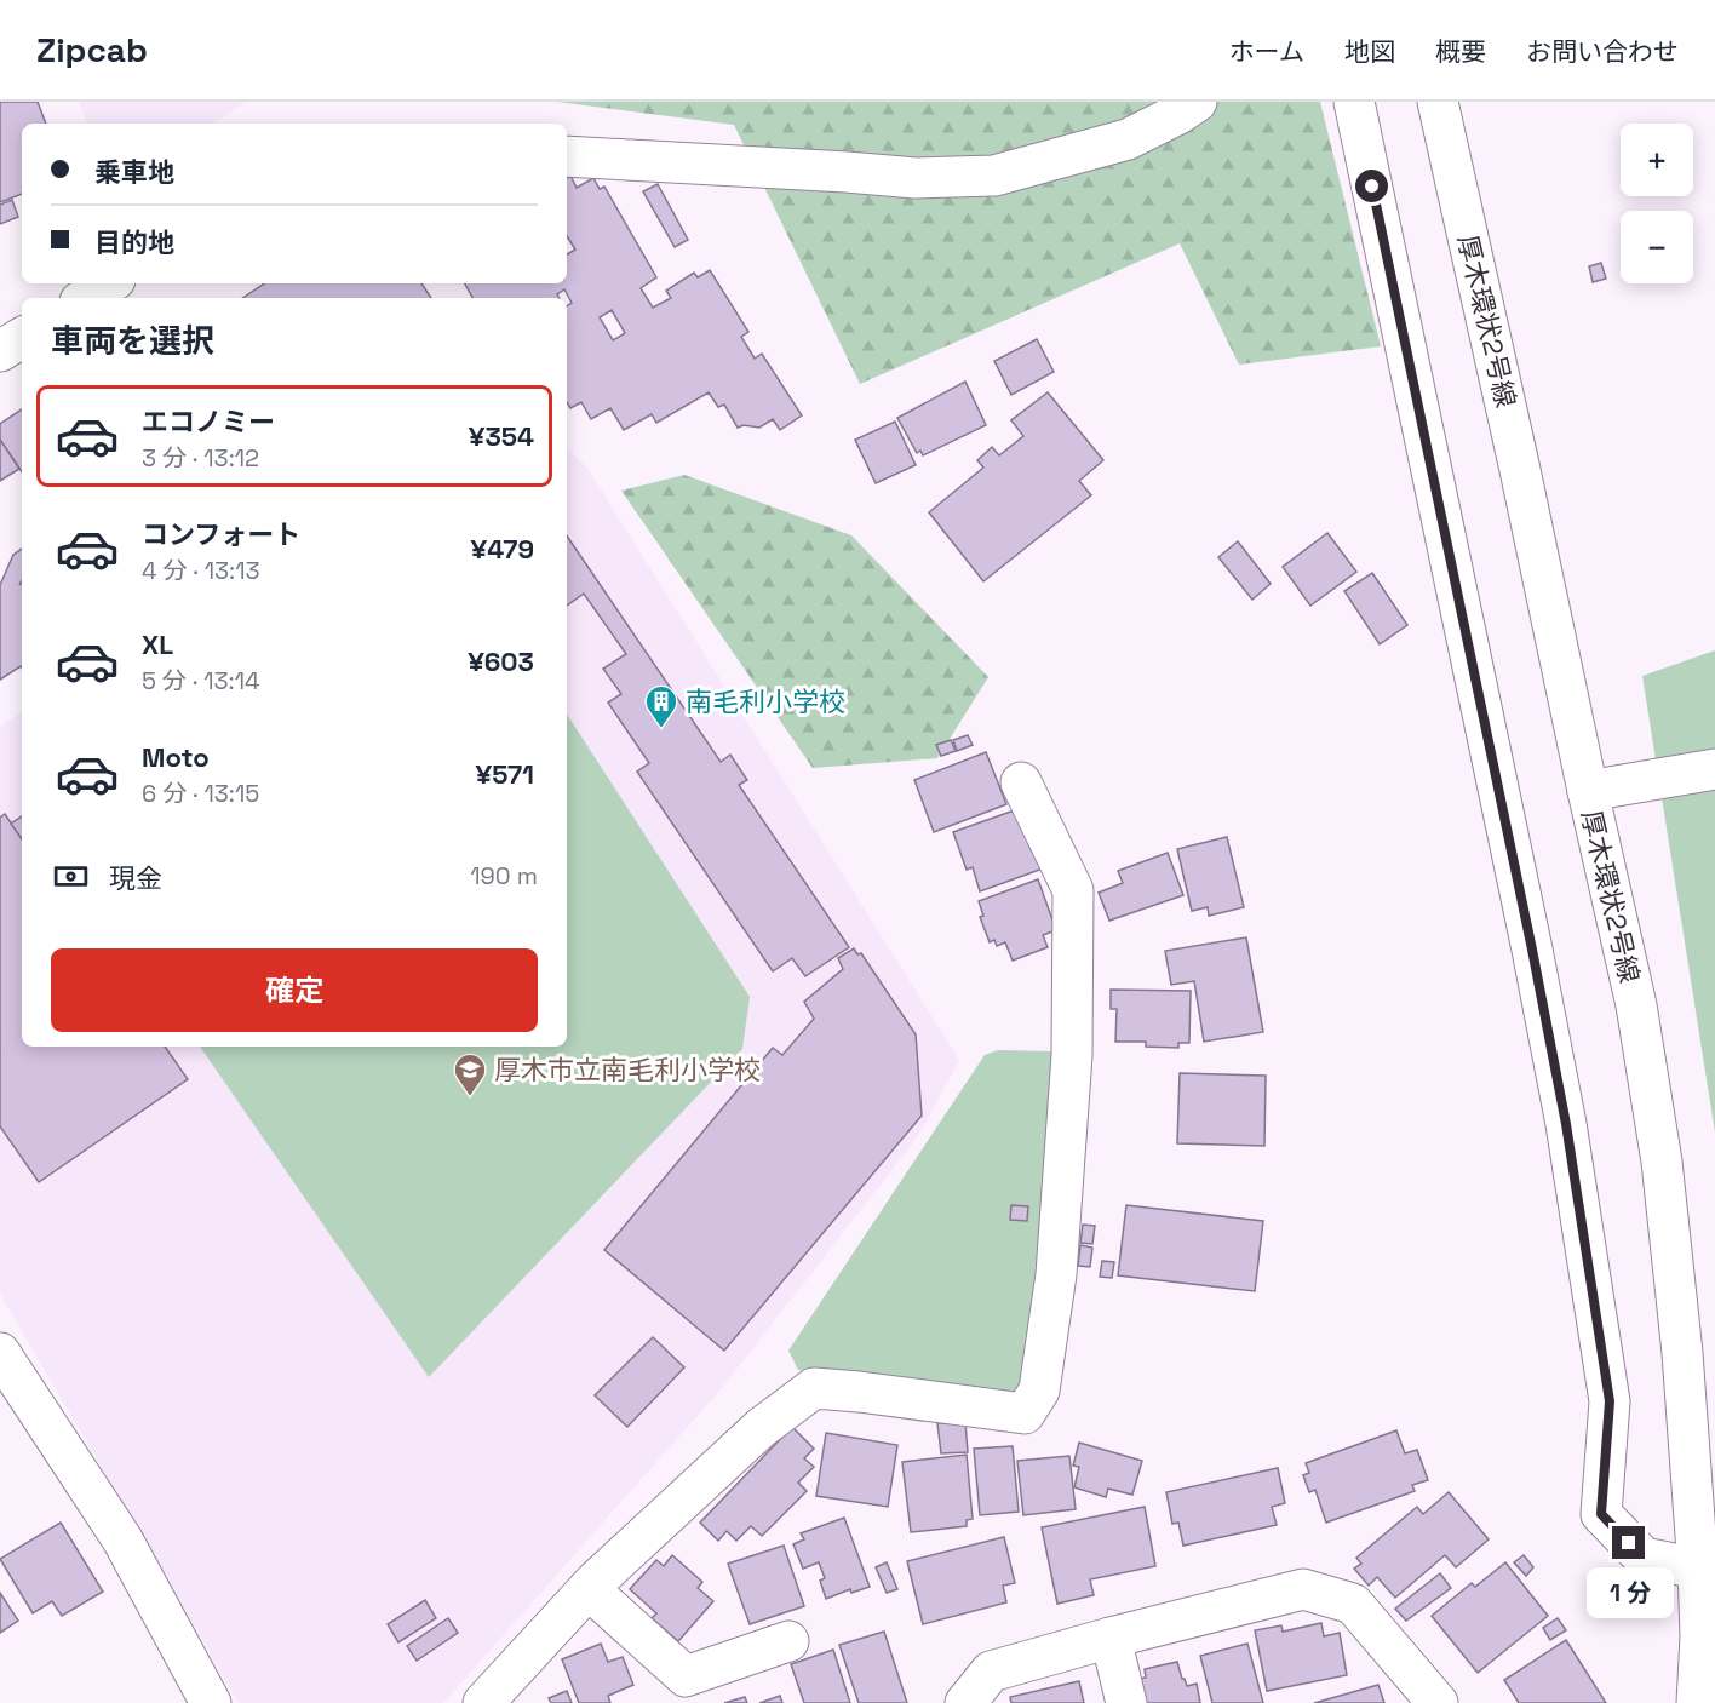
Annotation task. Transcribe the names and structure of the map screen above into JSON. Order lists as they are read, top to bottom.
{
  "streets": {
    "street": ["厚木環状2号線"]
  },
  "places": {
    "building": ["南毛利小学校"],
    "school or university": ["厚木市立南毛利小学校"]
  },
  "page": {
    "header": "Zipcab",
    "nav": [
      "ホーム",
      "地図",
      "概要",
      "お問い合わせ"
    ],
    "map_buttons": ["+", "−"],
    "banner": ["乗車地", "目的地"],
    "heading": "車両を選択",
    "list": [
      {
        "name": "エコノミー",
        "note": "3 分 · 13:12",
        "value": "¥354"
      },
      {
        "name": "コンフォート",
        "note": "4 分 · 13:13",
        "value": "¥479"
      },
      {
        "name": "XL",
        "note": "5 分 · 13:14",
        "value": "¥603"
      },
      {
        "name": "Moto",
        "note": "6 分 · 13:15",
        "value": "¥571"
      }
    ],
    "pay": ["現金", "190 m"],
    "buttons": "確定",
    "bubble": "1 分"
  }
}
